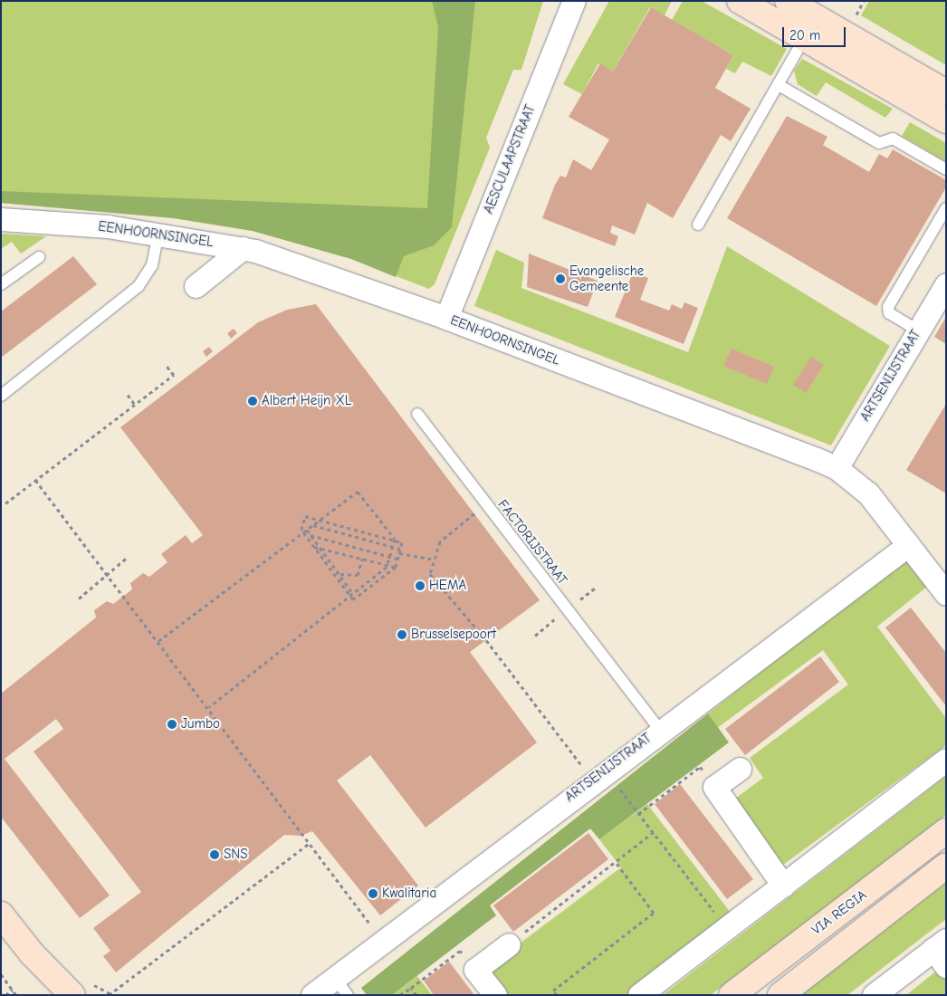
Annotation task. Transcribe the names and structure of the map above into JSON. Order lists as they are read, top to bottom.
{
  "streets": {
    "street": [
      "AESCULAAPSTRAAT",
      "EENHOORNSINGEL",
      "ARTSENIJSTRAAT",
      "VIA REGIA"
    ],
    "lane": ["FACTORIJSTRAAT"]
  },
  "crossings": [
    ["AESCULAAPSTRAAT", "EENHOORNSINGEL"],
    ["EENHOORNSINGEL", "ARTSENIJSTRAAT"],
    ["ARTSENIJSTRAAT", "FACTORIJSTRAAT"]
  ],
  "places": [
    "Evangelische Gemeente",
    "Albert Heijn XL",
    "HEMA",
    "Brusselsepoort",
    "Jumbo",
    "SNS",
    "Kwalitaria"
  ],
  "scale_bar": "20 m"
}
